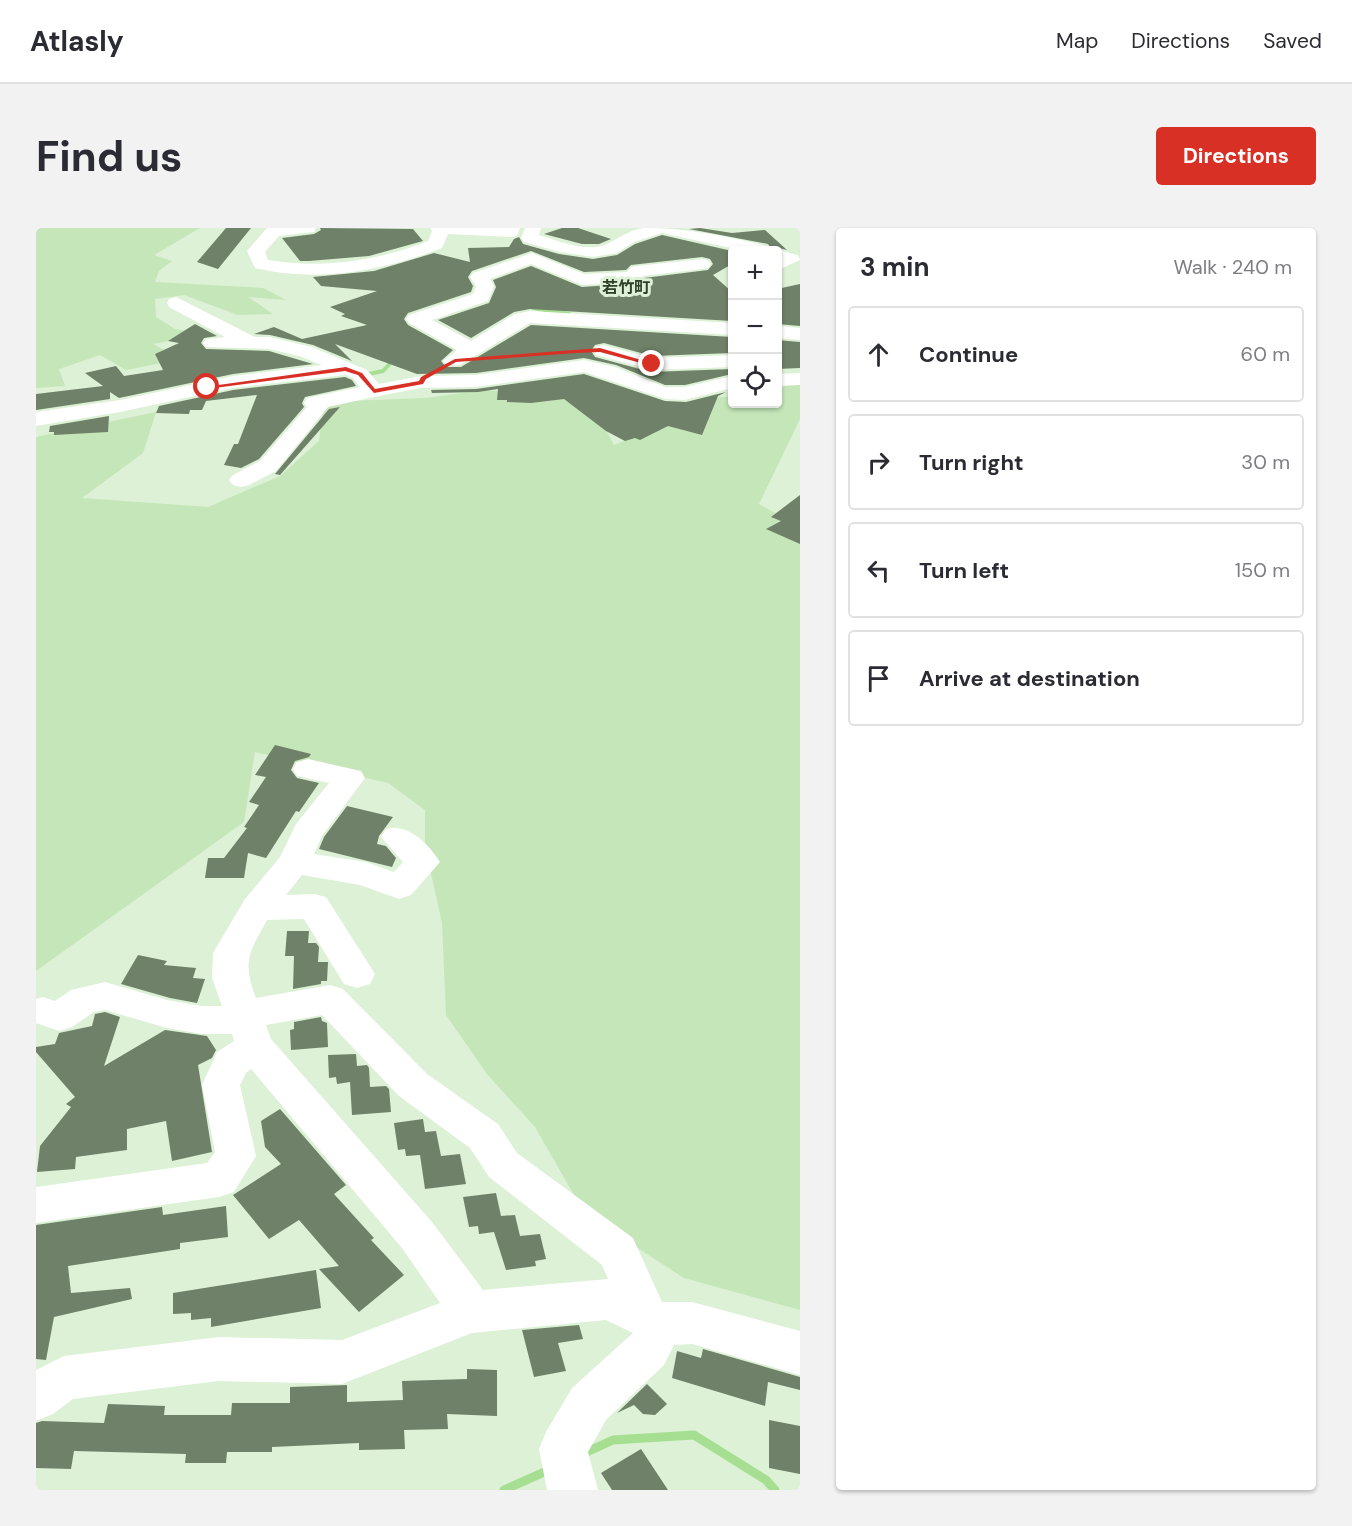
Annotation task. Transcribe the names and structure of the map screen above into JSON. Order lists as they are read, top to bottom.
{
  "districts": ["若竹町"],
  "page": {
    "header": "Atlasly",
    "nav": ["Map", "Directions", "Saved"],
    "buttons": "Directions",
    "title": "Find us",
    "heading": ["3 min", "Walk · 240 m"],
    "map_buttons": ["+", "−"],
    "list": [
      ["Continue", "60 m"],
      ["Turn right", "30 m"],
      ["Turn left", "150 m"],
      "Arrive at destination"
    ]
  }
}
